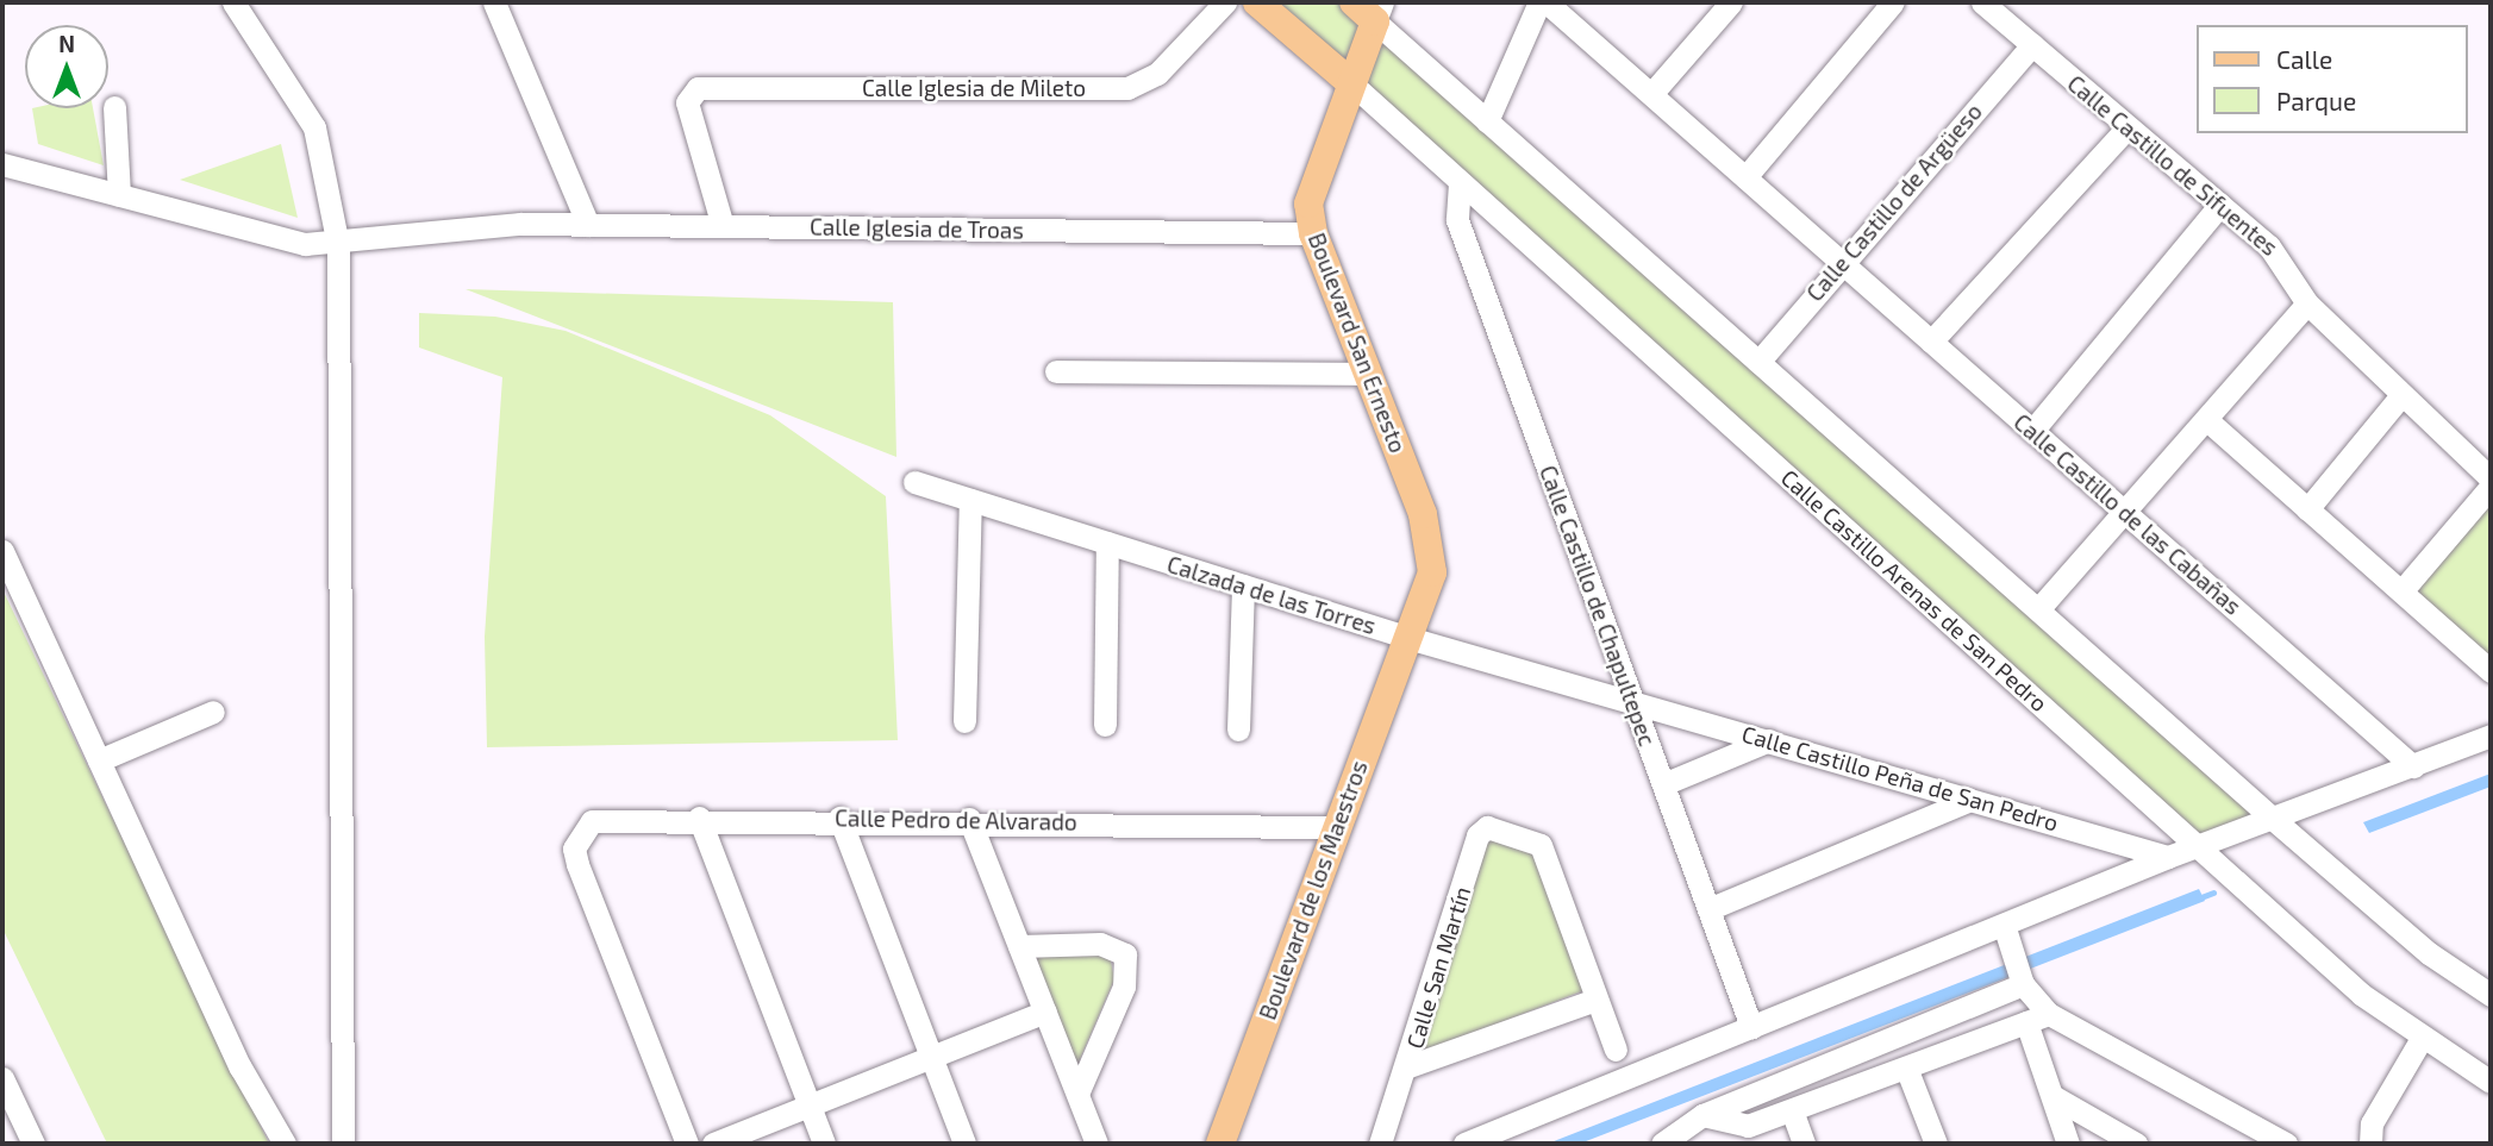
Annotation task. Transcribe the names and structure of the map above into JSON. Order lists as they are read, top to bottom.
{
  "streets": {
    "main road": ["Boulevard San Ernesto", "Boulevard de los Maestros"],
    "street": [
      "Calle Iglesia de Mileto",
      "Calle Castillo de Sifuentes",
      "Calle Castillo de Argüeso",
      "Calle Iglesia de Troas",
      "Calle Castillo de las Cabañas",
      "Calle Castillo Arenas de San Pedro",
      "Calzada de las Torres",
      "Calle Castillo de Chapultepec",
      "Calle Castillo Peña de San Pedro",
      "Calle Pedro de Alvarado",
      "Calle San Martín"
    ]
  },
  "crossings": [
    ["Calle Iglesia de Mileto", "Calle Iglesia de Troas"],
    ["Calle Castillo de Sifuentes", "Calle Castillo de Argüeso"],
    ["Calle Castillo de Argüeso", "Calle Castillo de las Cabañas"],
    ["Calle Iglesia de Troas", "Boulevard San Ernesto"],
    ["Boulevard San Ernesto", "Calle Castillo Arenas de San Pedro"],
    ["Boulevard San Ernesto", "Calzada de las Torres"],
    ["Boulevard San Ernesto", "Boulevard de los Maestros"],
    ["Calle Castillo Arenas de San Pedro", "Calle Castillo de Chapultepec"],
    ["Calzada de las Torres", "Calle Castillo de Chapultepec"],
    ["Calzada de las Torres", "Calle Castillo Peña de San Pedro"],
    ["Calzada de las Torres", "Boulevard de los Maestros"],
    ["Calle Castillo de Chapultepec", "Calle Castillo Peña de San Pedro"],
    ["Calle Pedro de Alvarado", "Boulevard de los Maestros"]
  ],
  "legend": ["Calle", "Parque"],
  "north": "top"
}
